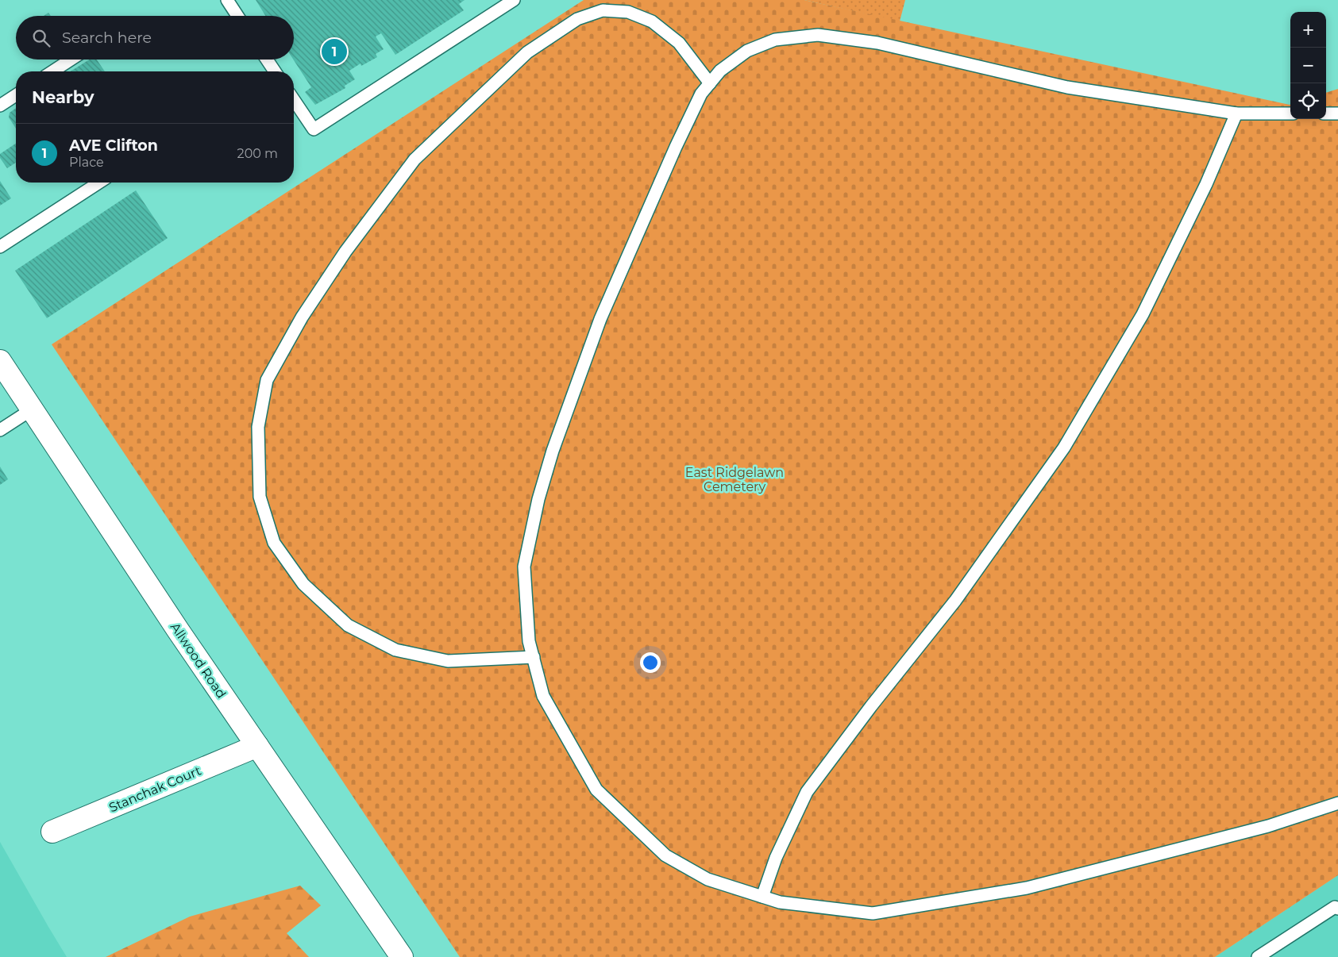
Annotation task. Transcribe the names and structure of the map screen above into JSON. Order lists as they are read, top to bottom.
{
  "streets": {
    "main road": ["Allwood Road", "Stanchak Court"]
  },
  "crossings": [
    ["Allwood Road", "Stanchak Court"]
  ],
  "parks": ["East Ridgelawn Cemetery"],
  "page": {
    "map_buttons": ["+", "−"],
    "search": "Search here",
    "pins": "1",
    "heading": "Nearby",
    "list": [
      {
        "mark": "1",
        "name": "AVE Clifton",
        "note": "Place",
        "value": "200 m"
      }
    ]
  }
}
